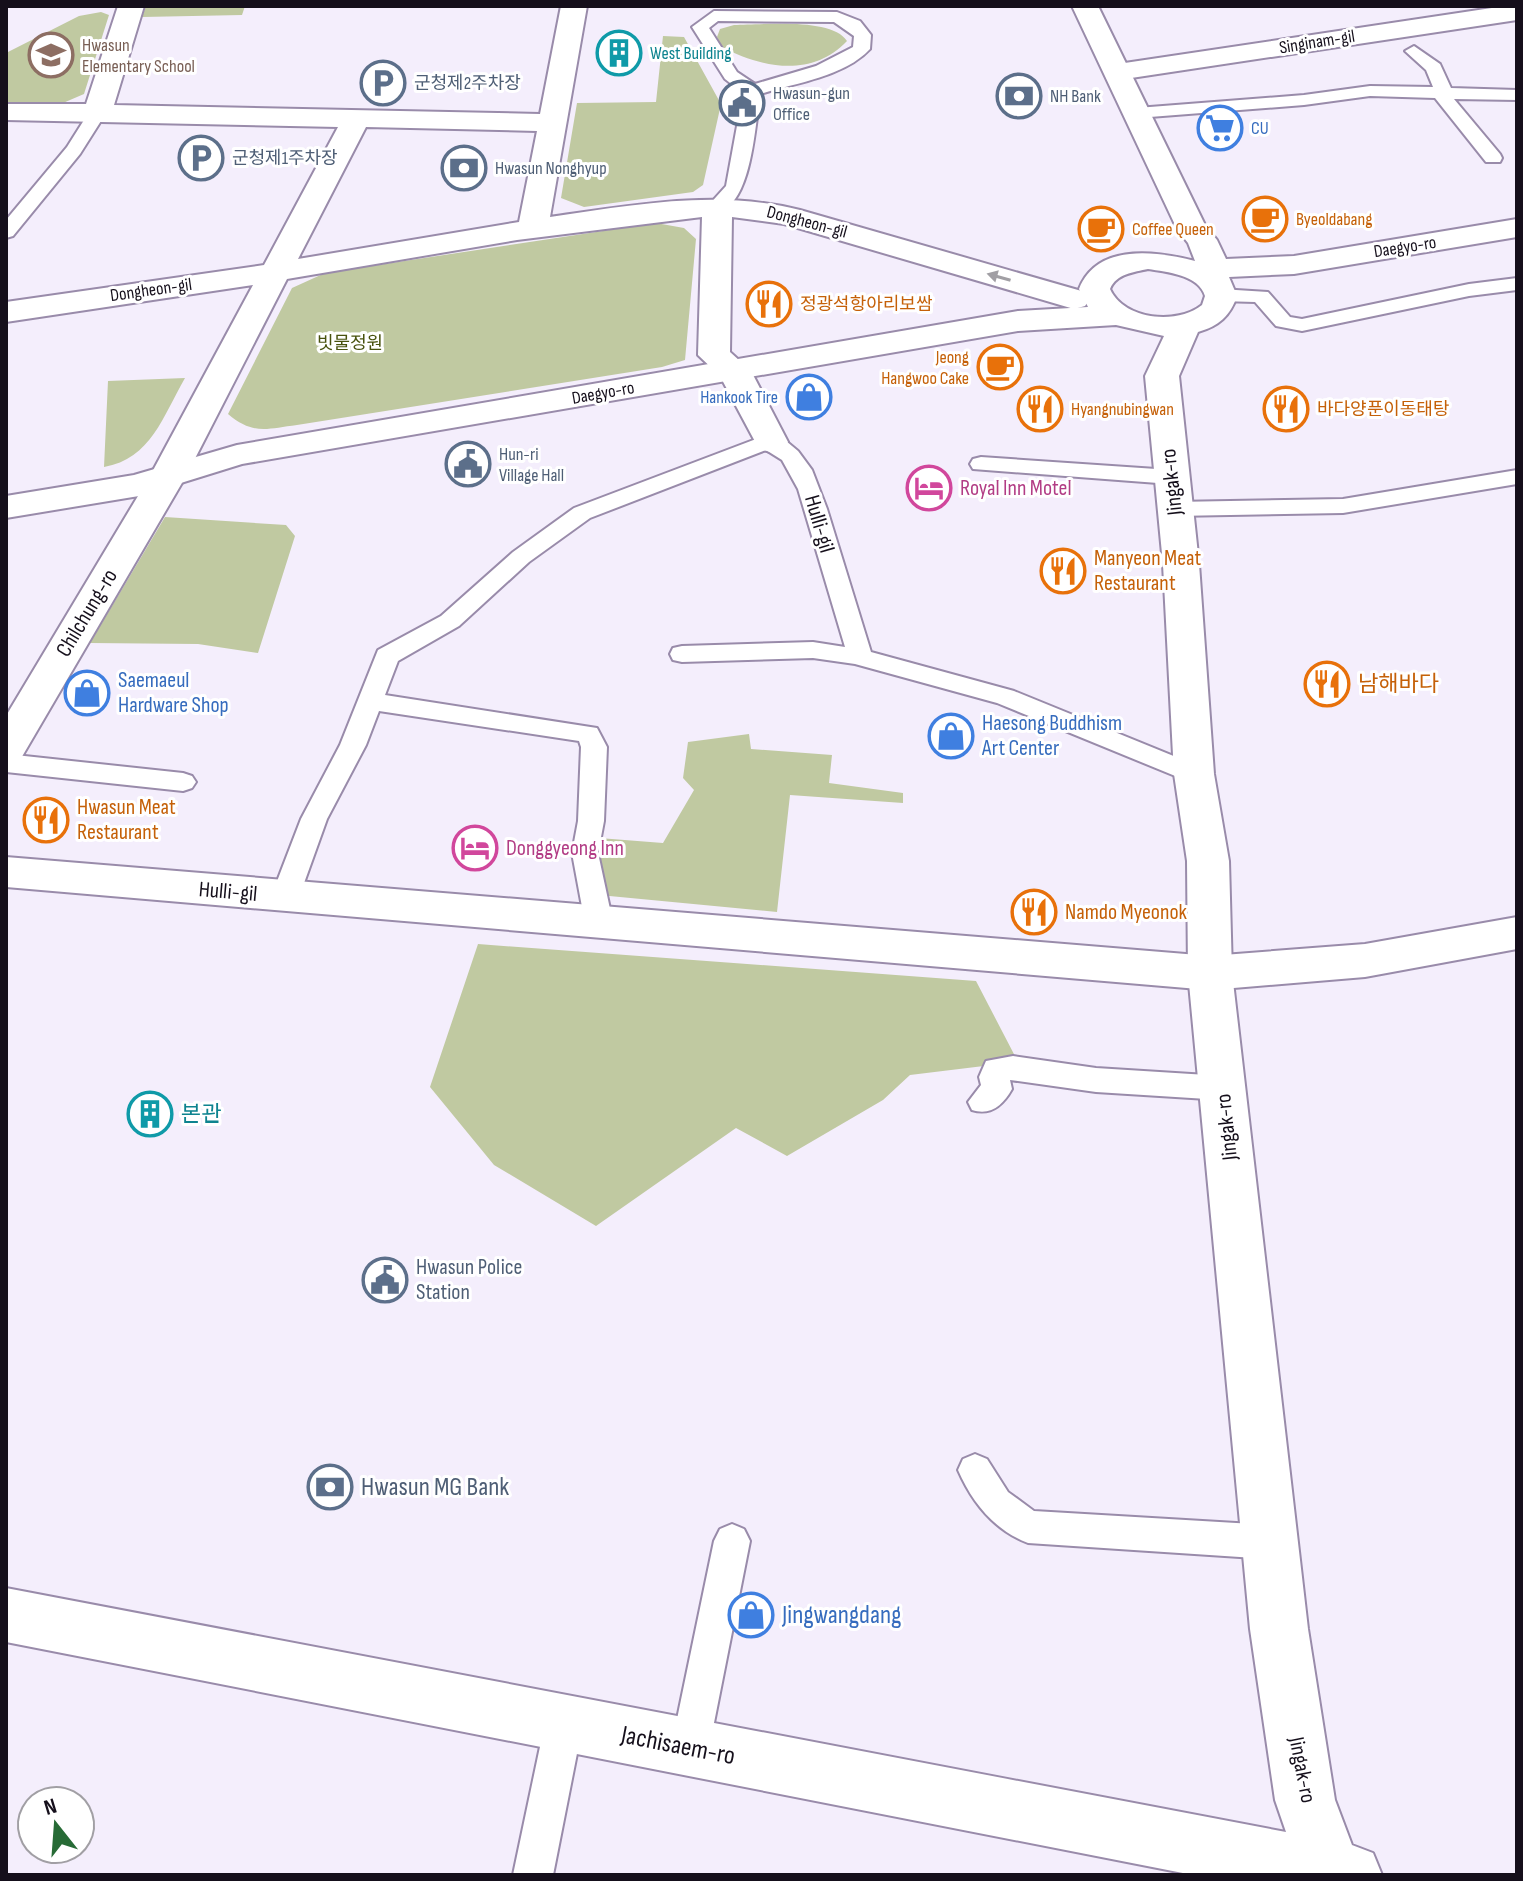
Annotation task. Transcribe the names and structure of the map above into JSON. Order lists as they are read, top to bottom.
{
  "streets": {
    "street": [
      "Singinam-gil",
      "Dongheon-gil",
      "Daegyo-ro",
      "Jingak-ro",
      "Hulli-gil",
      "Chilchung-ro",
      "Jachisaem-ro"
    ]
  },
  "crossings": [
    ["Daegyo-ro", "Chilchung-ro"],
    ["Jingak-ro", "Jachisaem-ro"]
  ],
  "parks": ["빗물정원"],
  "places": {
    "building": ["West Building", "본관"],
    "school or university": ["Hwasun Elementary School"],
    "parking": ["군청제2주차장", "군청제1주차장"],
    "bank": ["NH Bank", "Hwasun Nonghyup", "Hwasun MG Bank"],
    "public building": ["Hwasun-gun Office", "Hun-ri Village Hall", "Hwasun Police Station"],
    "supermarket": ["CU"],
    "cafe": ["Byeoldabang", "Coffee Queen", "Jeong Hangwoo Cake"],
    "restaurant": [
      "정광석항아리보쌈",
      "Hyangnubingwan",
      "바다양푼이동태탕",
      "Manyeon Meat Restaurant",
      "남해바다",
      "Hwasun Meat Restaurant",
      "Namdo Myeonok"
    ],
    "shop": [
      "Hankook Tire",
      "Saemaeul Hardware Shop",
      "Haesong Buddhism Art Center",
      "Jingwangdang"
    ],
    "hotel": ["Royal Inn Motel", "Donggyeong Inn"]
  },
  "north": "top"
}
